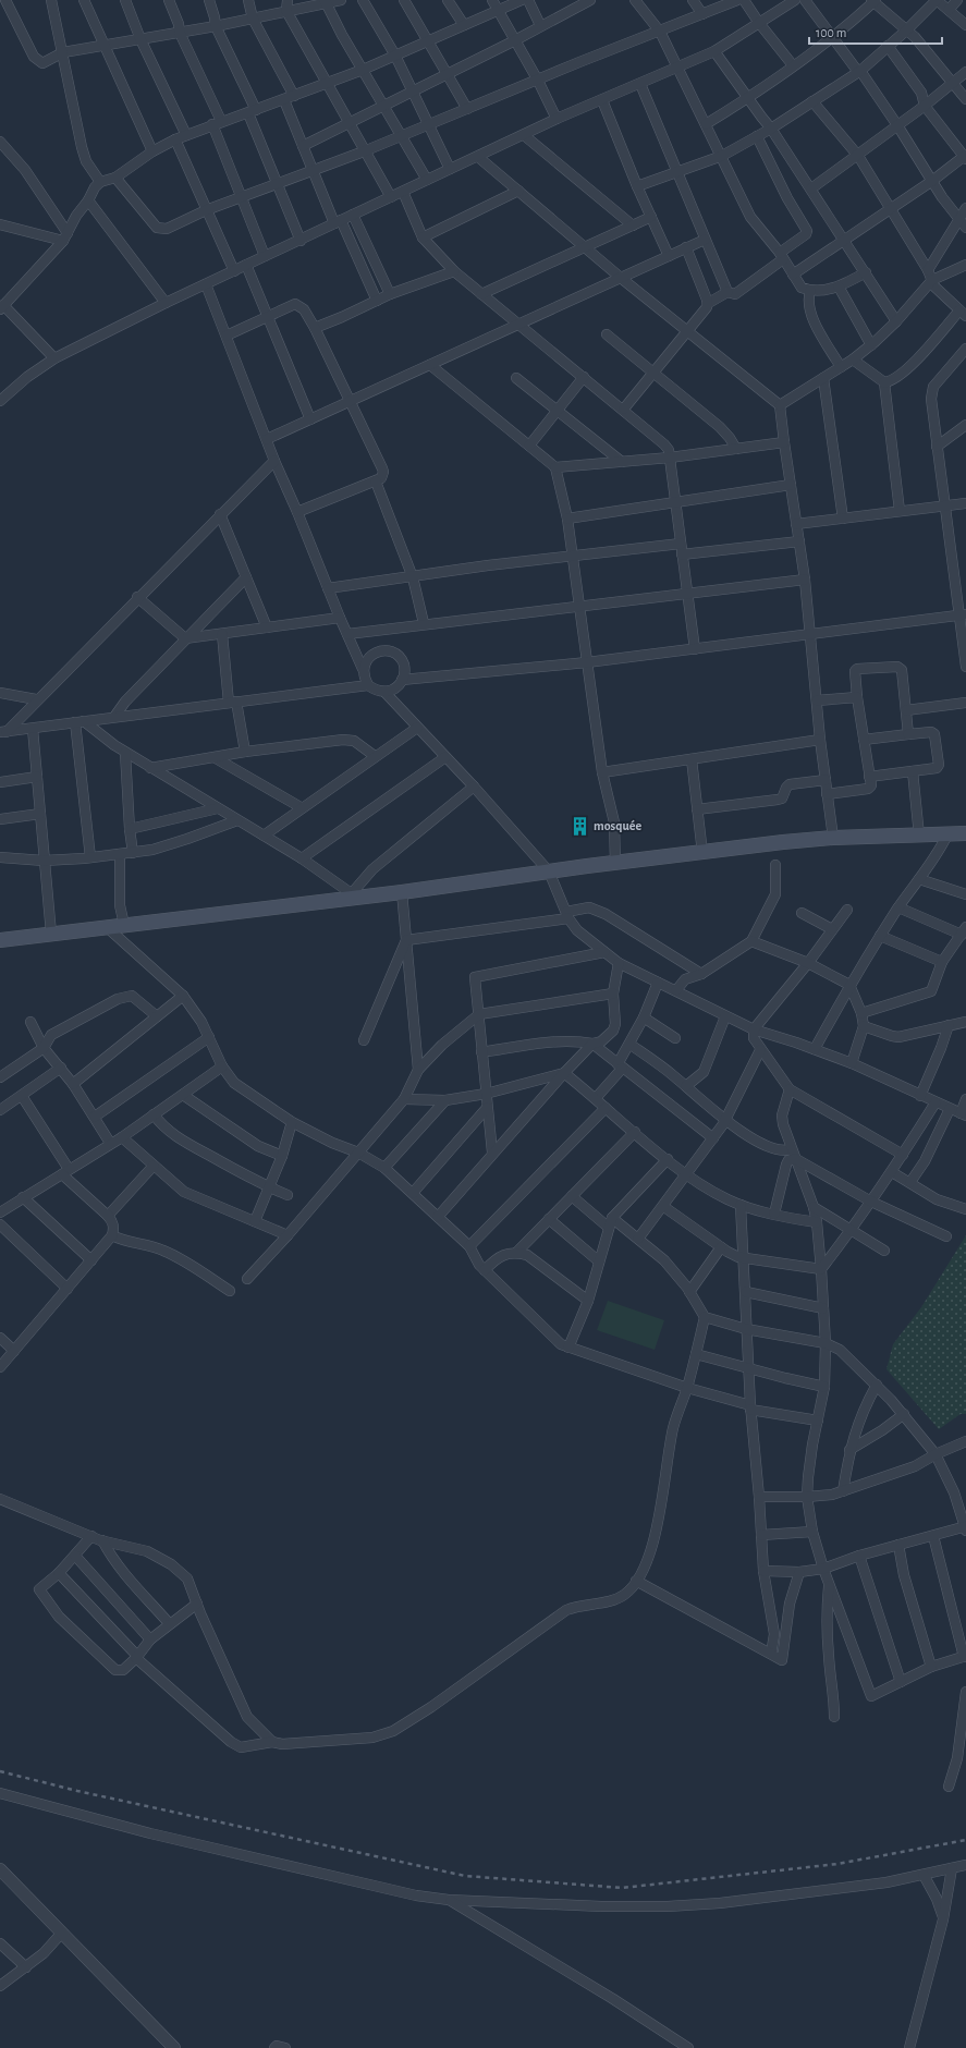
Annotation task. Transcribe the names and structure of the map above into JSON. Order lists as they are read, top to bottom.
{
  "places": {
    "building": ["mosquée"]
  },
  "scale_bar": "100 m"
}
